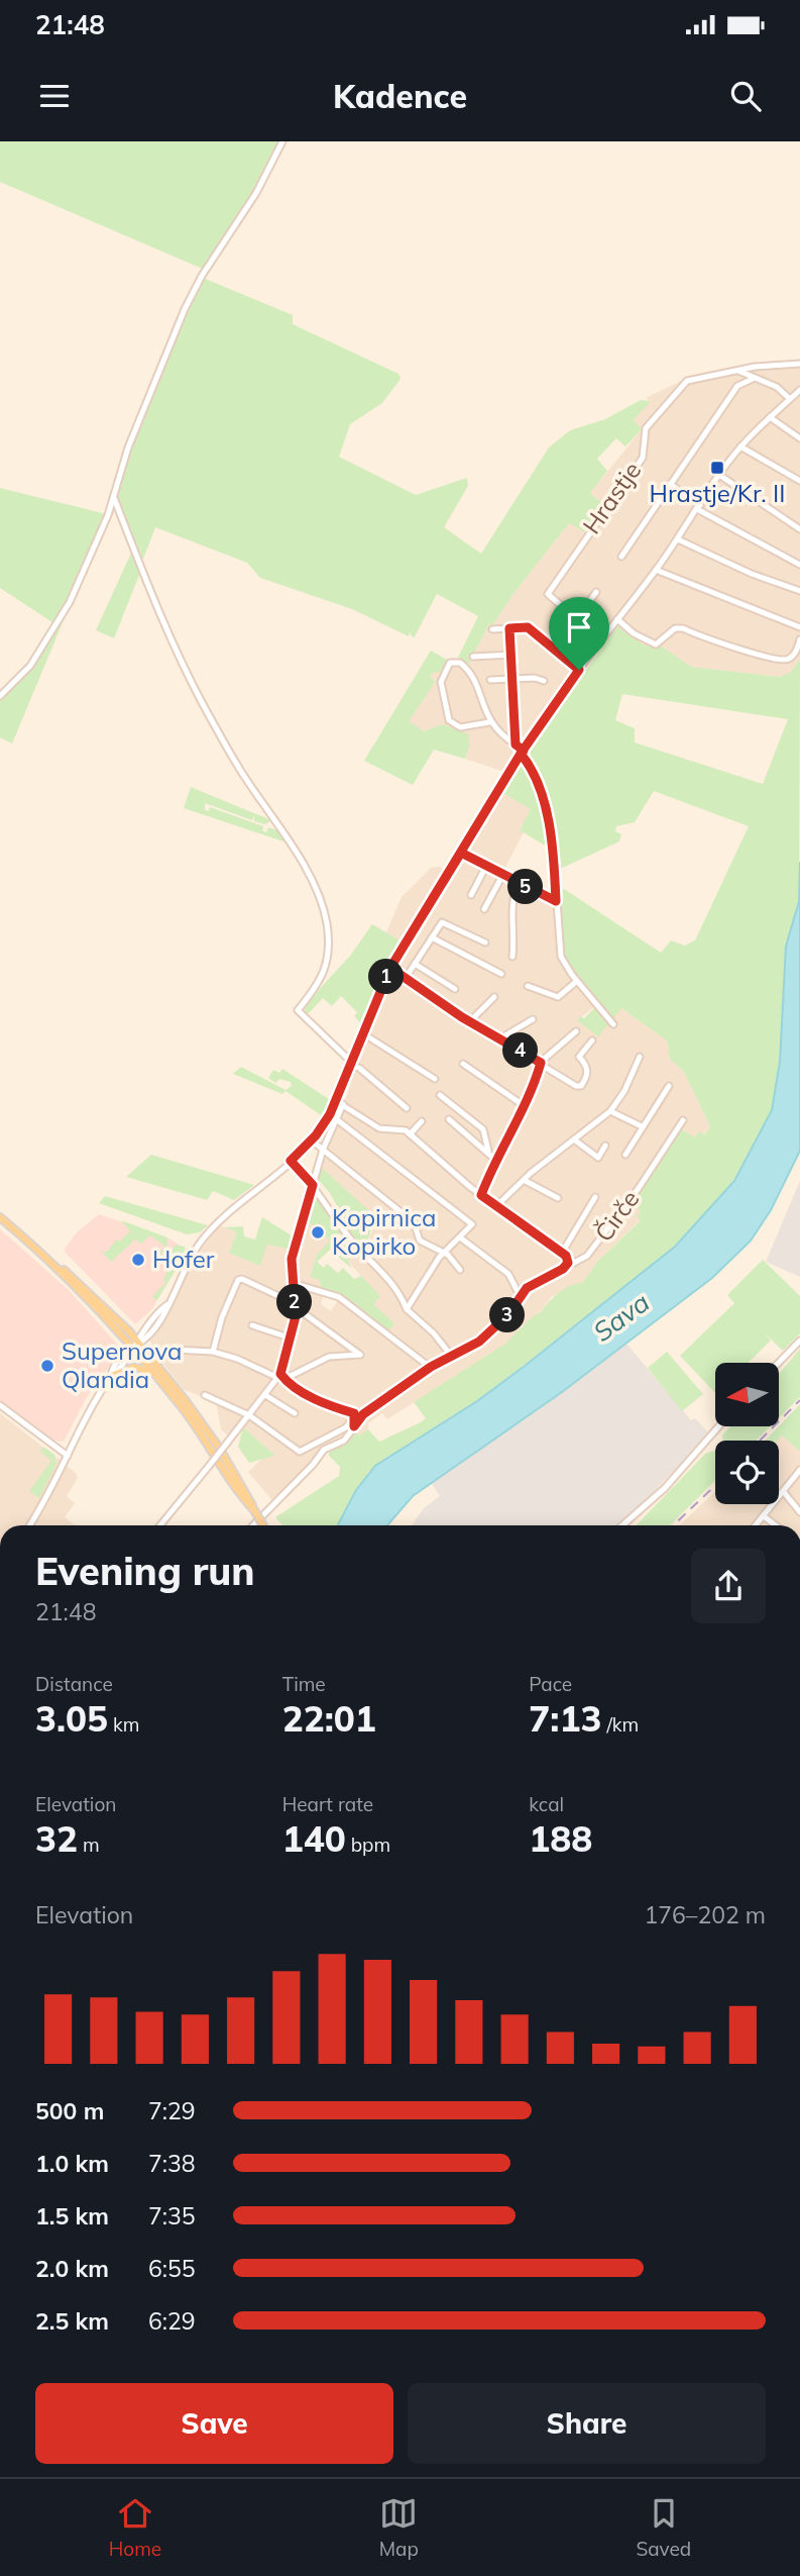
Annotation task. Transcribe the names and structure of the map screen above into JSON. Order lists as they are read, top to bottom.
{
  "streets": {
    "street": ["Hrastje", "Čirče"]
  },
  "water": ["Sava"],
  "places": {
    "transit": ["Hrastje/Kr. II"],
    "other": ["Kopirnica Kopirko", "Hofer", "Supernova Qlandia"]
  },
  "north": "left",
  "page": {
    "status": "21:48",
    "header": "Kadence",
    "pins": [
      "5",
      "1",
      "4",
      "2",
      "3"
    ],
    "heading": ["Evening run", "21:48"],
    "stats": [
      ["Distance", "3.05 km"],
      ["Time", "22:01"],
      ["Pace", "7:13 /km"],
      ["Elevation", "32 m"],
      ["Heart rate", "140 bpm"],
      ["kcal", "188"]
    ],
    "chart": ["Elevation", "176–202 m"],
    "list": [
      {
        "name": "500 m",
        "note": "7:29"
      },
      {
        "name": "1.0 km",
        "note": "7:38"
      },
      {
        "name": "1.5 km",
        "note": "7:35"
      },
      {
        "name": "2.0 km",
        "note": "6:55"
      },
      {
        "name": "2.5 km",
        "note": "6:29"
      }
    ],
    "buttons": ["Save", "Share"],
    "tabs": ["Home", "Map", "Saved"]
  }
}
